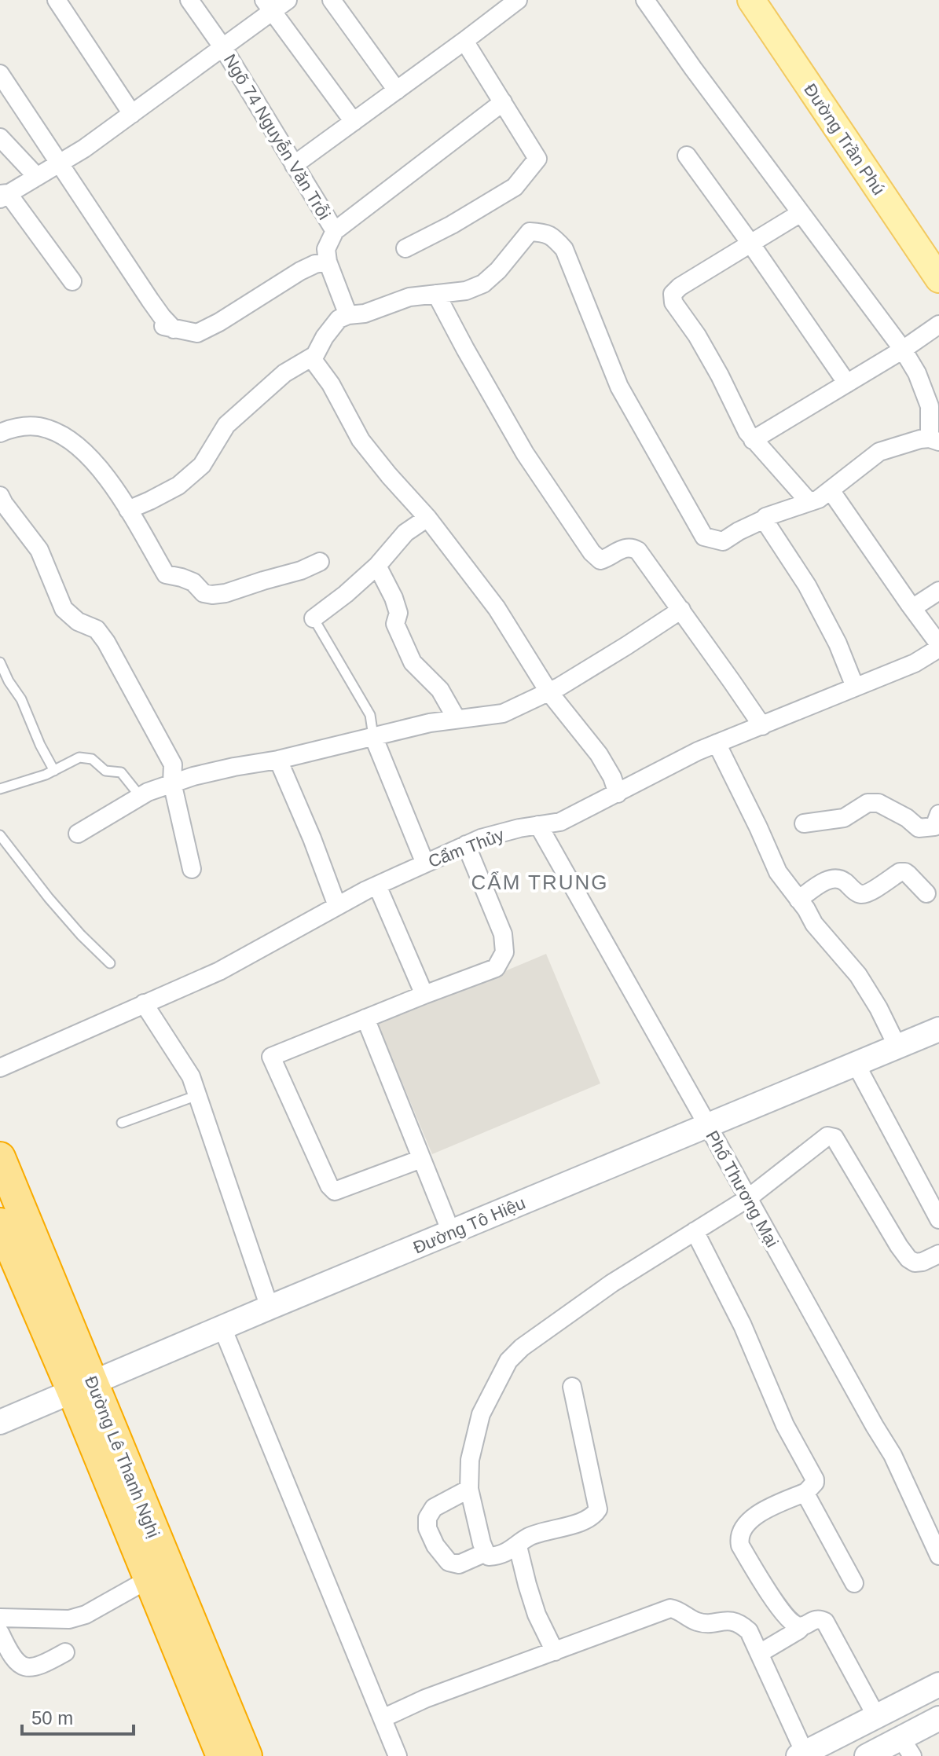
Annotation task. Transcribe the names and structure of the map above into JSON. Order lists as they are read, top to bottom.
{
  "streets": {
    "highway": ["Đường Lê Thanh Nghị"],
    "main road": ["Đường Trần Phú"],
    "street": [
      "Ngõ 74 Nguyễn Văn Trỗi",
      "Cẩm Thủy",
      "Phố Thương Mại",
      "Đường Tô Hiệu"
    ]
  },
  "crossings": [
    ["Cẩm Thủy", "Phố Thương Mại"],
    ["Phố Thương Mại", "Đường Tô Hiệu"],
    ["Đường Tô Hiệu", "Đường Lê Thanh Nghị"]
  ],
  "districts": ["CẨM TRUNG"],
  "scale_bar": "50 m"
}
